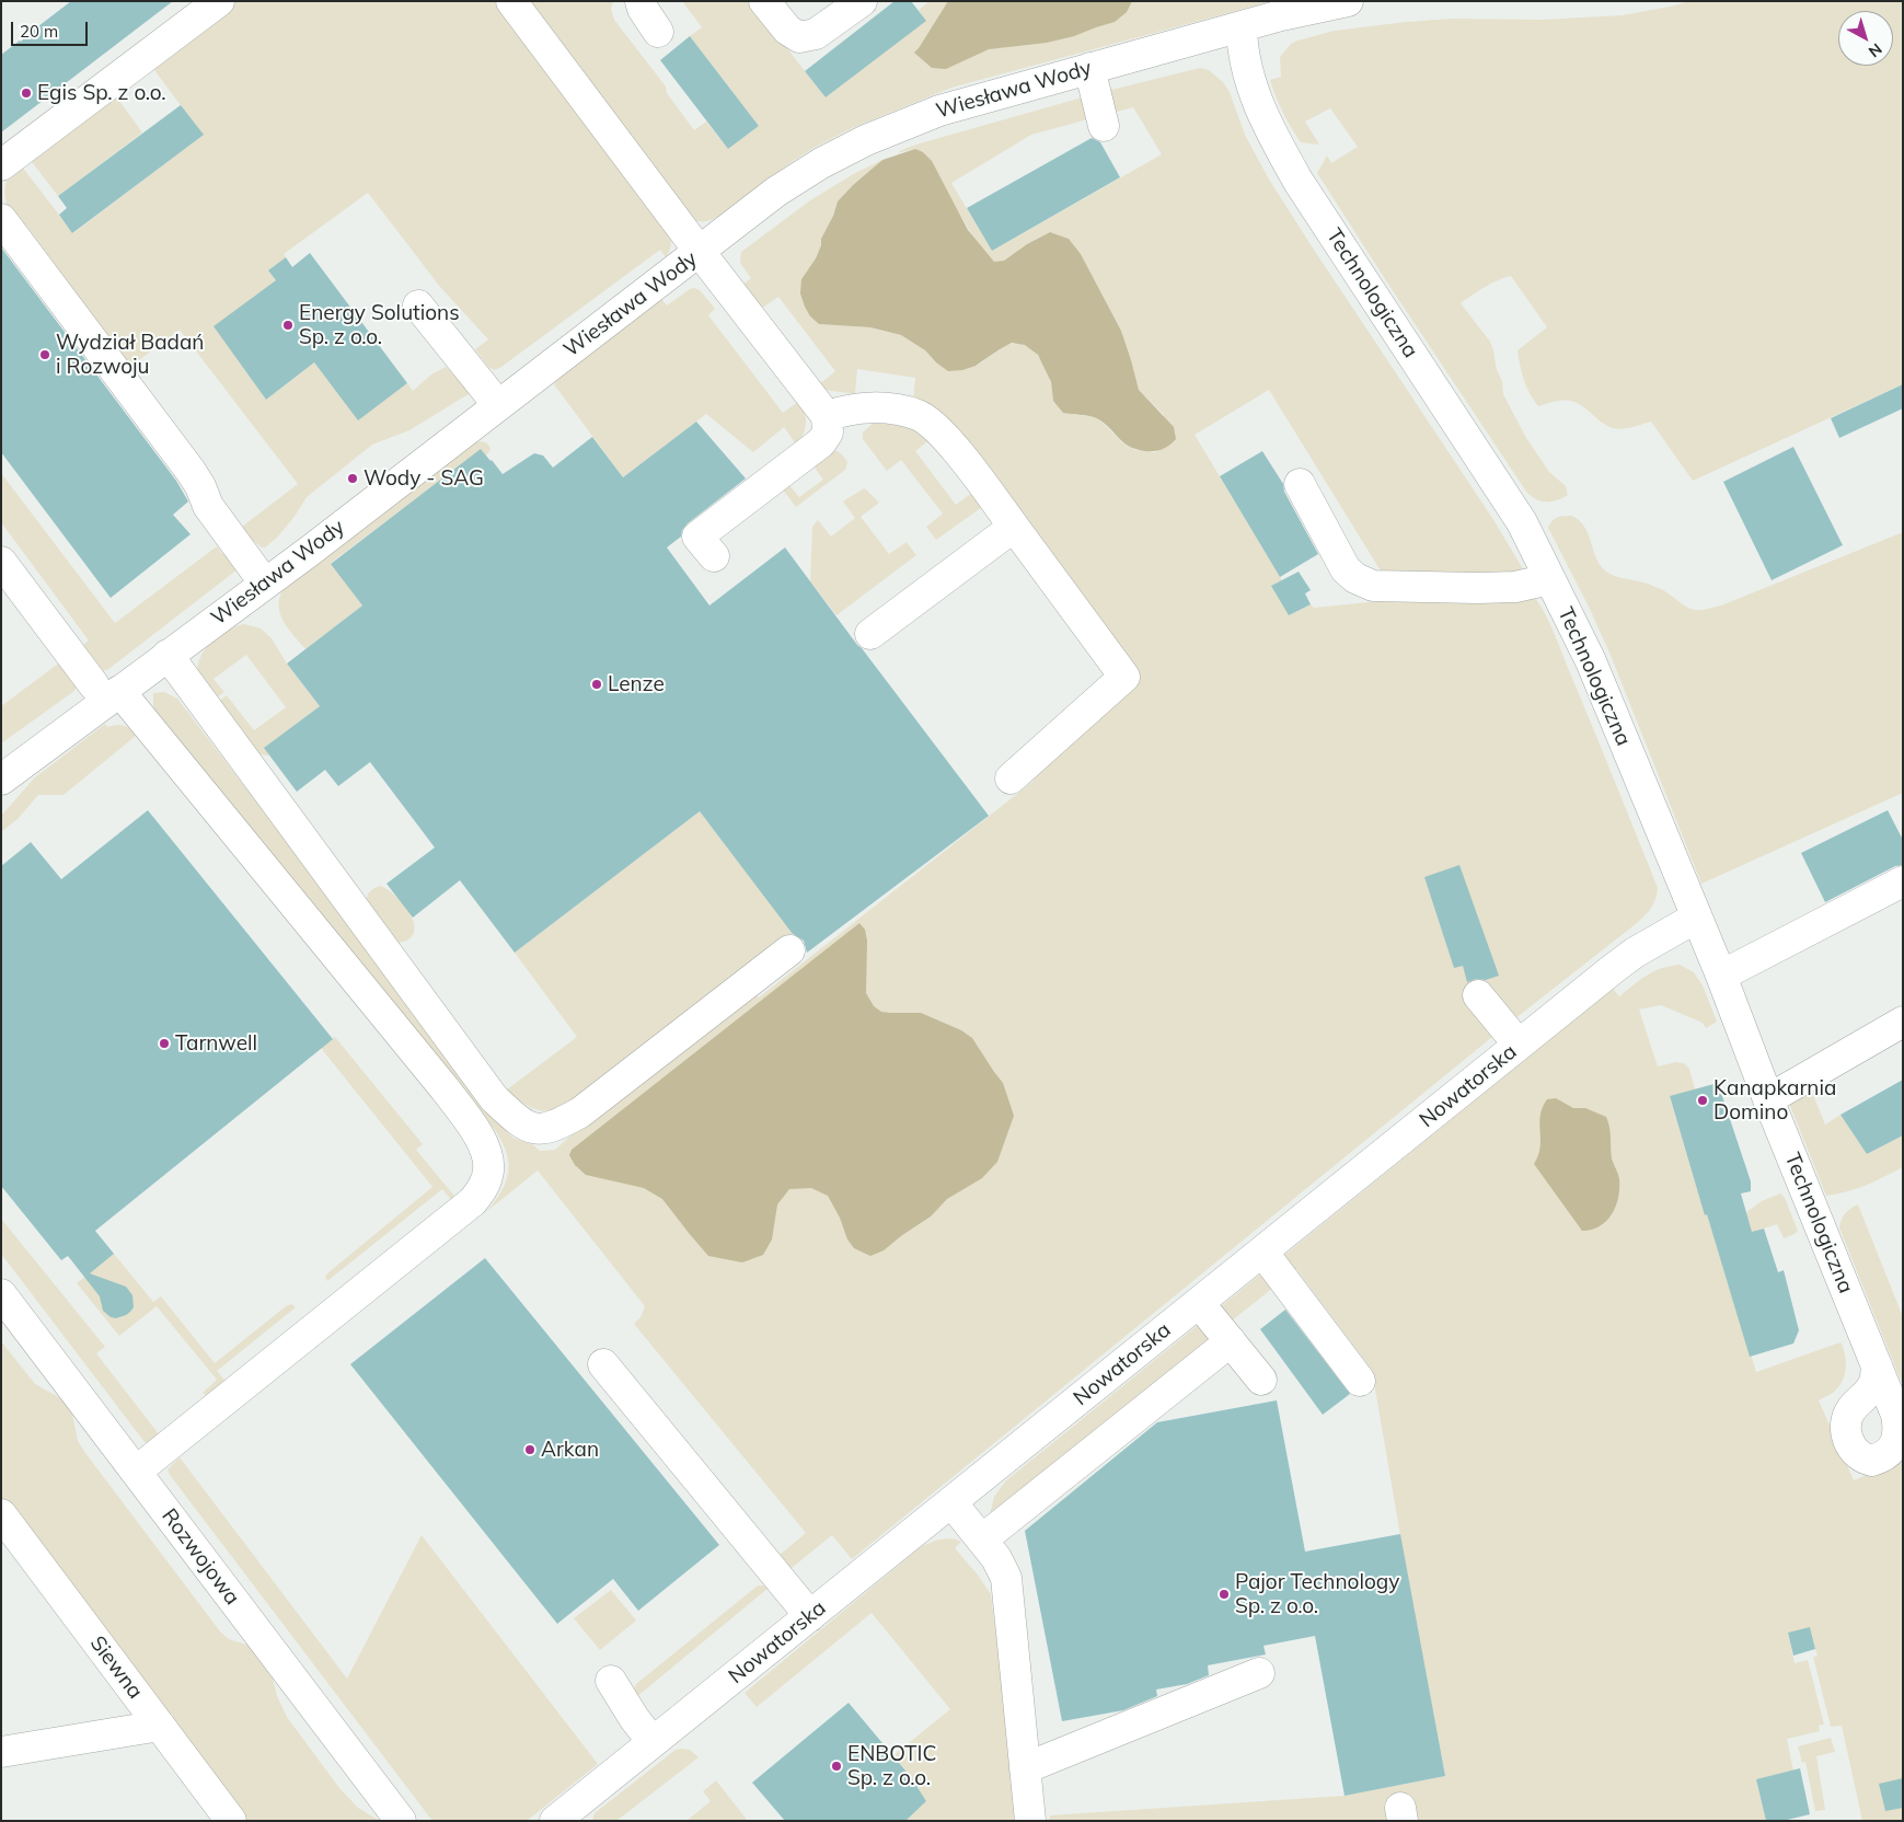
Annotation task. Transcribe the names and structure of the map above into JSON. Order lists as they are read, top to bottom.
{
  "streets": {
    "street": [
      "Wiesława Wody",
      "Technologiczna",
      "Nowatorska",
      "Rozwojowa",
      "Siewna"
    ]
  },
  "crossings": [
    ["Wiesława Wody", "Technologiczna"],
    ["Technologiczna", "Nowatorska"]
  ],
  "places": [
    "Egis Sp. z o.o.",
    "Energy Solutions Sp. z o.o.",
    "Wydział Badań i Rozwoju",
    "Wody - SAG",
    "Lenze",
    "Tarnwell",
    "Kanapkarnia Domino",
    "Arkan",
    "Pajor Technology Sp. z o.o.",
    "ENBOTIC Sp. z o.o."
  ],
  "scale_bar": "20 m",
  "north": "bottom right"
}
